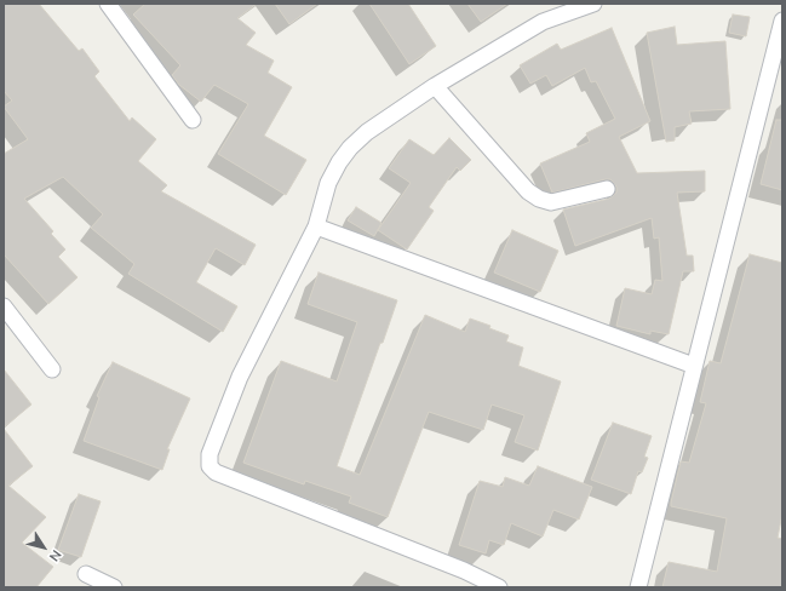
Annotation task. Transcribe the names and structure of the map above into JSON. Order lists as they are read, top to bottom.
{
  "north": "bottom right"
}
